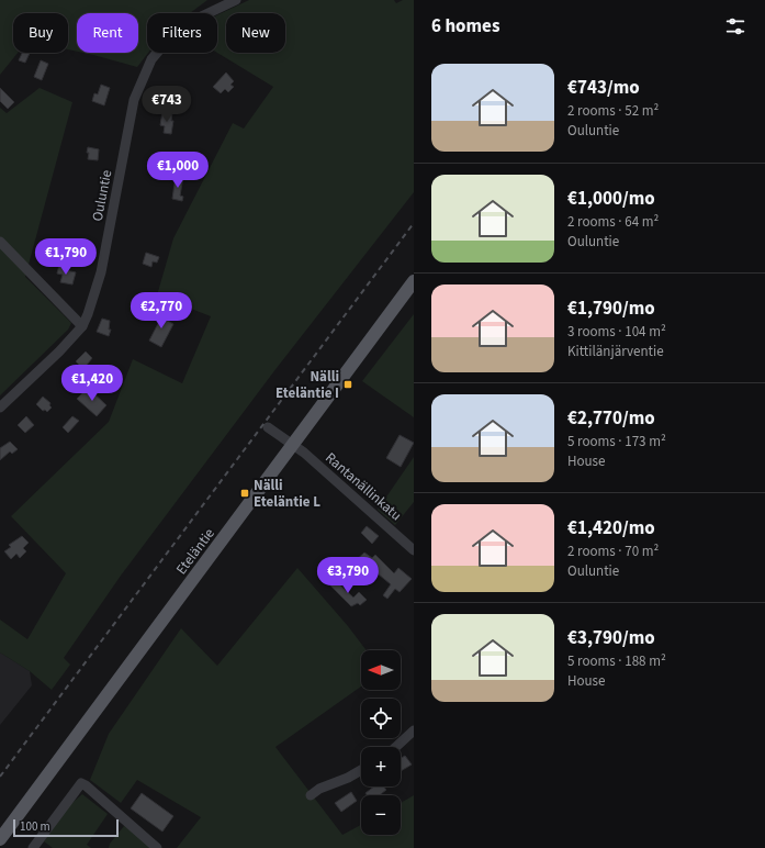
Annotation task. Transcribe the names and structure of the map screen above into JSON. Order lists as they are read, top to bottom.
{
  "streets": {
    "main road": ["Eteläntie"],
    "street": ["Ouluntie", "Rantanällinkatu"]
  },
  "crossings": [
    ["Rantanällinkatu", "Eteläntie"]
  ],
  "places": {
    "transit": ["Nälli Eteläntie I", "Nälli Eteläntie L"]
  },
  "scale_bar": "100 m",
  "north": "left",
  "page": {
    "heading": "6 homes",
    "chip": [
      "Buy",
      "Rent",
      "Filters",
      "New"
    ],
    "list": [
      {
        "name": "€743/mo",
        "note": "2 rooms · 52 m² · Ouluntie"
      },
      {
        "name": "€1,000/mo",
        "note": "2 rooms · 64 m² · Ouluntie"
      },
      {
        "name": "€1,790/mo",
        "note": "3 rooms · 104 m² · Kittilänjärventie"
      },
      {
        "name": "€2,770/mo",
        "note": "5 rooms · 173 m² · House"
      },
      {
        "name": "€1,420/mo",
        "note": "2 rooms · 70 m² · Ouluntie"
      },
      {
        "name": "€3,790/mo",
        "note": "5 rooms · 188 m² · House"
      }
    ],
    "price": [
      "€743",
      "€1,000",
      "€1,790",
      "€2,770",
      "€1,420",
      "€3,790"
    ],
    "map_buttons": ["+", "−"],
    "scale": "100 m"
  }
}
